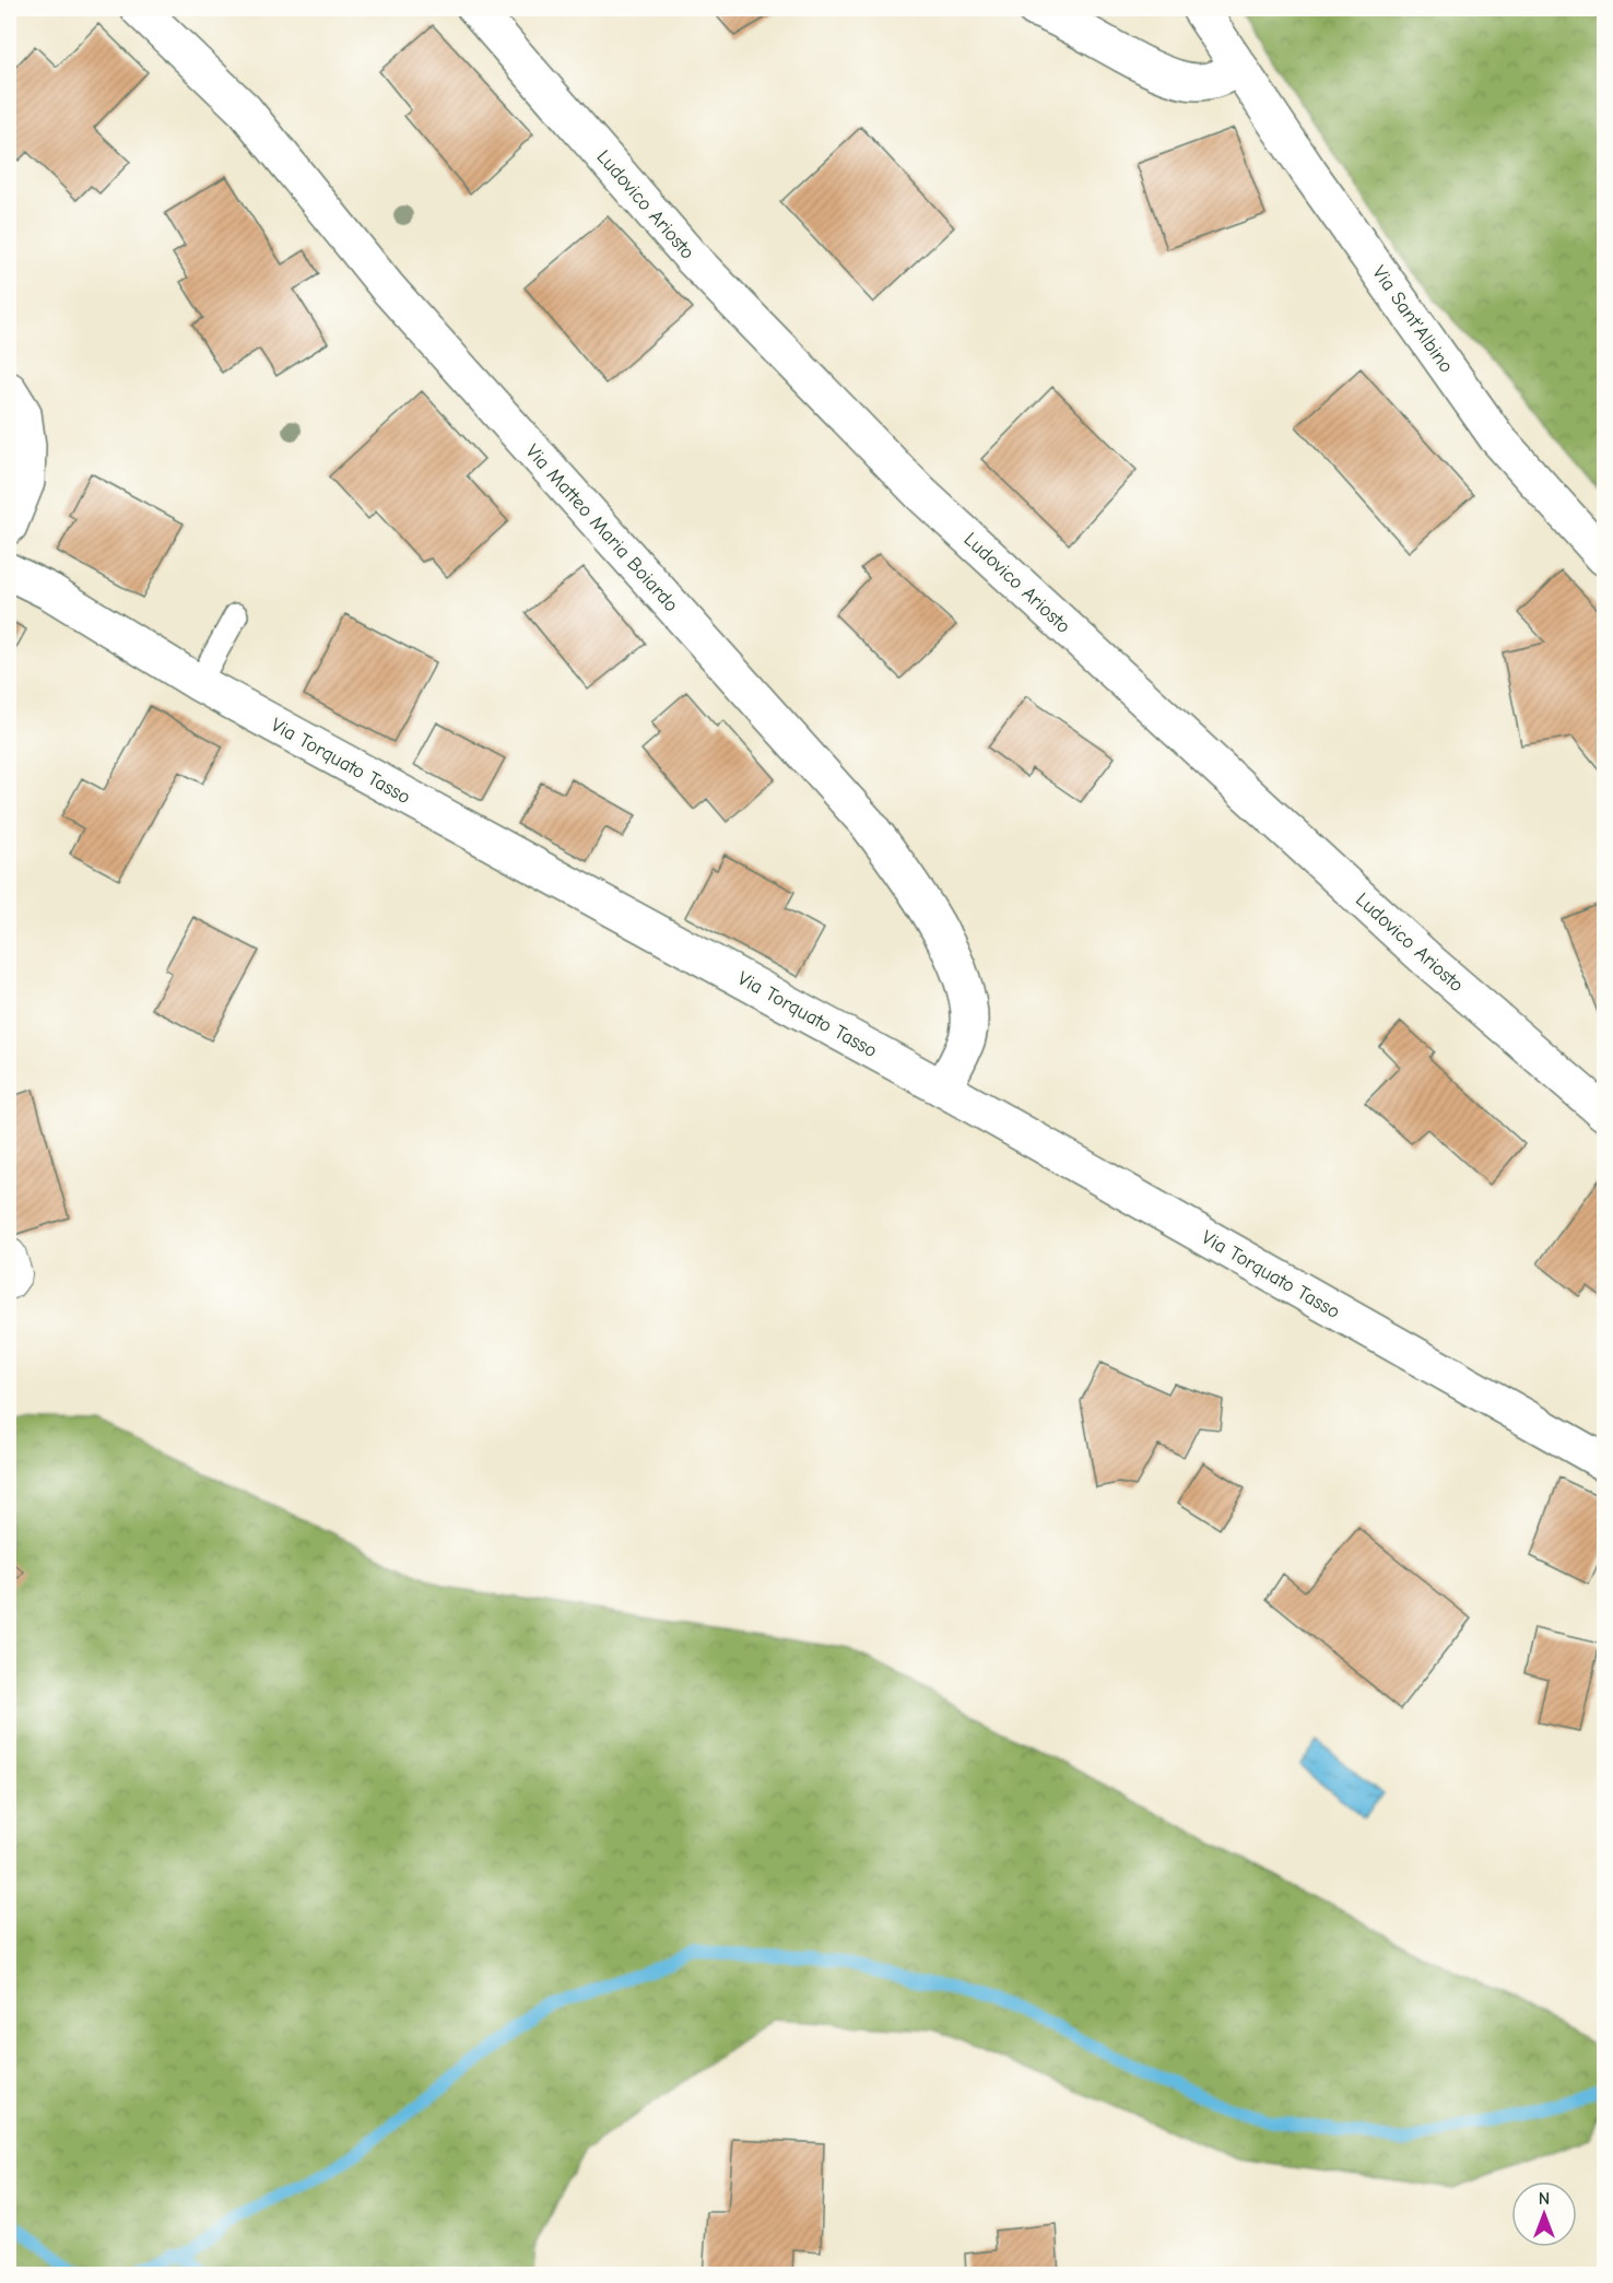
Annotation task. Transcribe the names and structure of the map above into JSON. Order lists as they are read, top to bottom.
{
  "streets": {
    "street": [
      "Ludovico Ariosto",
      "Via Sant'Albino",
      "Via Matteo Maria Boiardo",
      "Via Torquato Tasso"
    ]
  },
  "crossings": [
    ["Via Matteo Maria Boiardo", "Via Torquato Tasso"]
  ],
  "north": "top"
}
